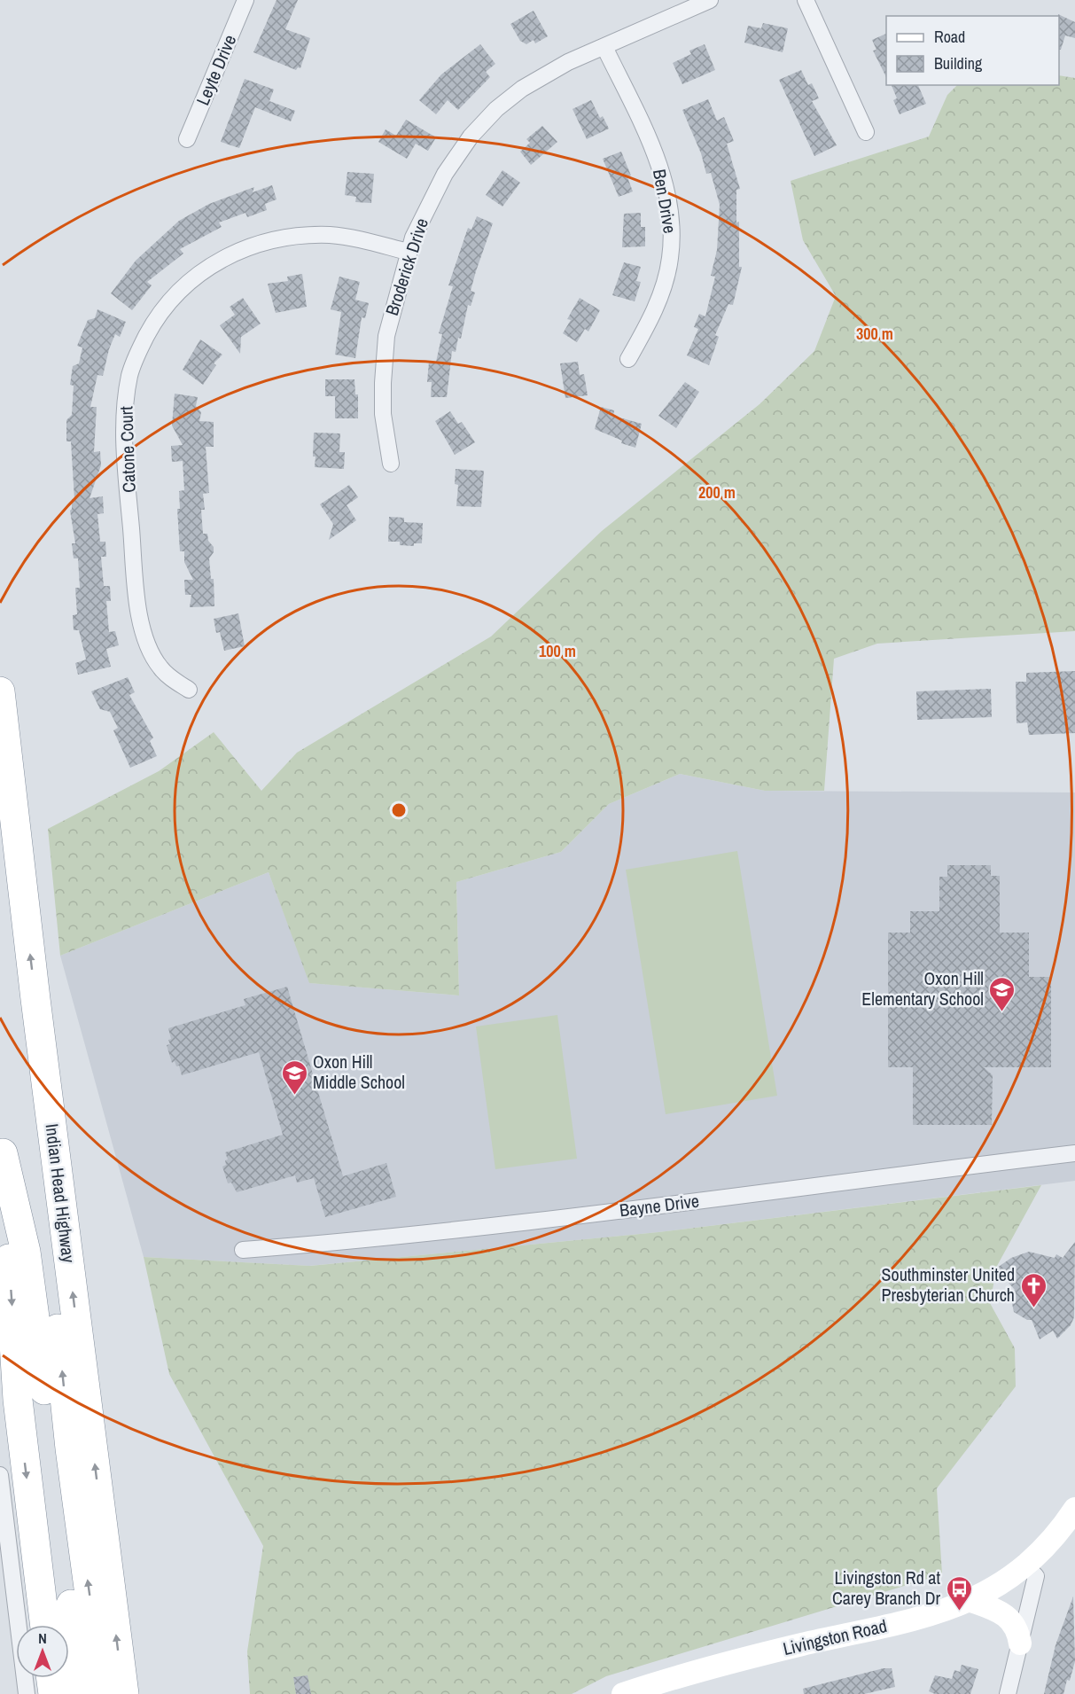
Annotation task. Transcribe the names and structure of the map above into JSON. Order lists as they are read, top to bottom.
{
  "streets": {
    "highway": ["Indian Head Highway"],
    "main road": ["Livingston Road"],
    "street": [
      "Leyte Drive",
      "Ben Drive",
      "Broderick Drive",
      "Catone Court",
      "Bayne Drive"
    ]
  },
  "crossings": [
    ["Ben Drive", "Broderick Drive"],
    ["Broderick Drive", "Catone Court"]
  ],
  "places": {
    "school or university": ["Oxon Hill Elementary School", "Oxon Hill Middle School"],
    "church": ["Southminster United Presbyterian Church"],
    "bus stop": ["Livingston Rd at Carey Branch Dr"]
  },
  "legend": ["Road", "Building"],
  "north": "top",
  "rings": ["300 m", "200 m", "100 m"]
}
